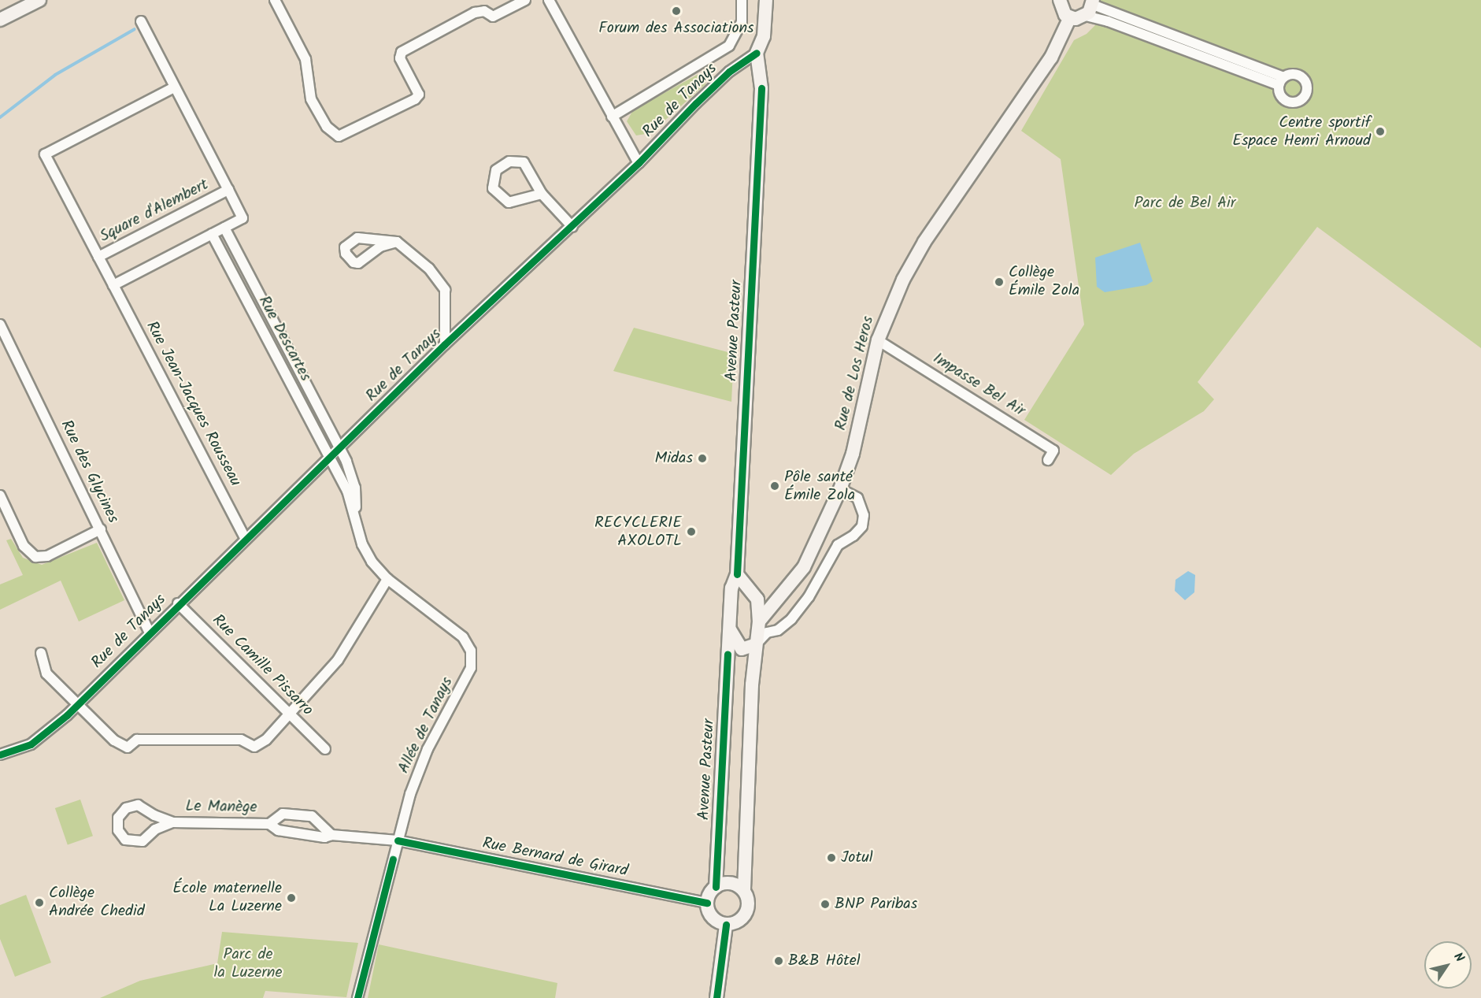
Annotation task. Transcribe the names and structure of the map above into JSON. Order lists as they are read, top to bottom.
{
  "streets": {
    "main road": ["Avenue Pasteur", "Rue de Los Heros"],
    "street": [
      "Rue de Tanays",
      "Square d'Alembert",
      "Rue Descartes",
      "Impasse Bel Air",
      "Rue Jean-Jacques Rousseau",
      "Rue des Glycines",
      "Rue Camille Pissarro",
      "Allée de Tanays",
      "Le Manège",
      "Rue Bernard de Girard"
    ]
  },
  "crossings": [
    ["Rue de Tanays", "Avenue Pasteur"],
    ["Rue de Tanays", "Rue Descartes"],
    ["Rue de Tanays", "Rue Jean-Jacques Rousseau"],
    ["Rue de Tanays", "Rue des Glycines"],
    ["Rue de Tanays", "Rue Camille Pissarro"],
    ["Square d'Alembert", "Rue Descartes"],
    ["Square d'Alembert", "Rue Jean-Jacques Rousseau"],
    ["Avenue Pasteur", "Rue Bernard de Girard"],
    ["Rue de Los Heros", "Impasse Bel Air"],
    ["Allée de Tanays", "Le Manège"],
    ["Allée de Tanays", "Rue Bernard de Girard"],
    ["Le Manège", "Rue Bernard de Girard"]
  ],
  "parks": ["Parc de Bel Air", "Parc de la Luzerne"],
  "places": [
    "Forum des Associations",
    "Centre sportif Espace Henri Arnoud",
    "Collège Émile Zola",
    "Midas",
    "Pôle santé Émile Zola",
    "RECYCLERIE AXOLOTL",
    "Jotul",
    "École maternelle La Luzerne",
    "Collège Andrée Chedid",
    "BNP Paribas",
    "B&B Hôtel"
  ],
  "north": "top right"
}
